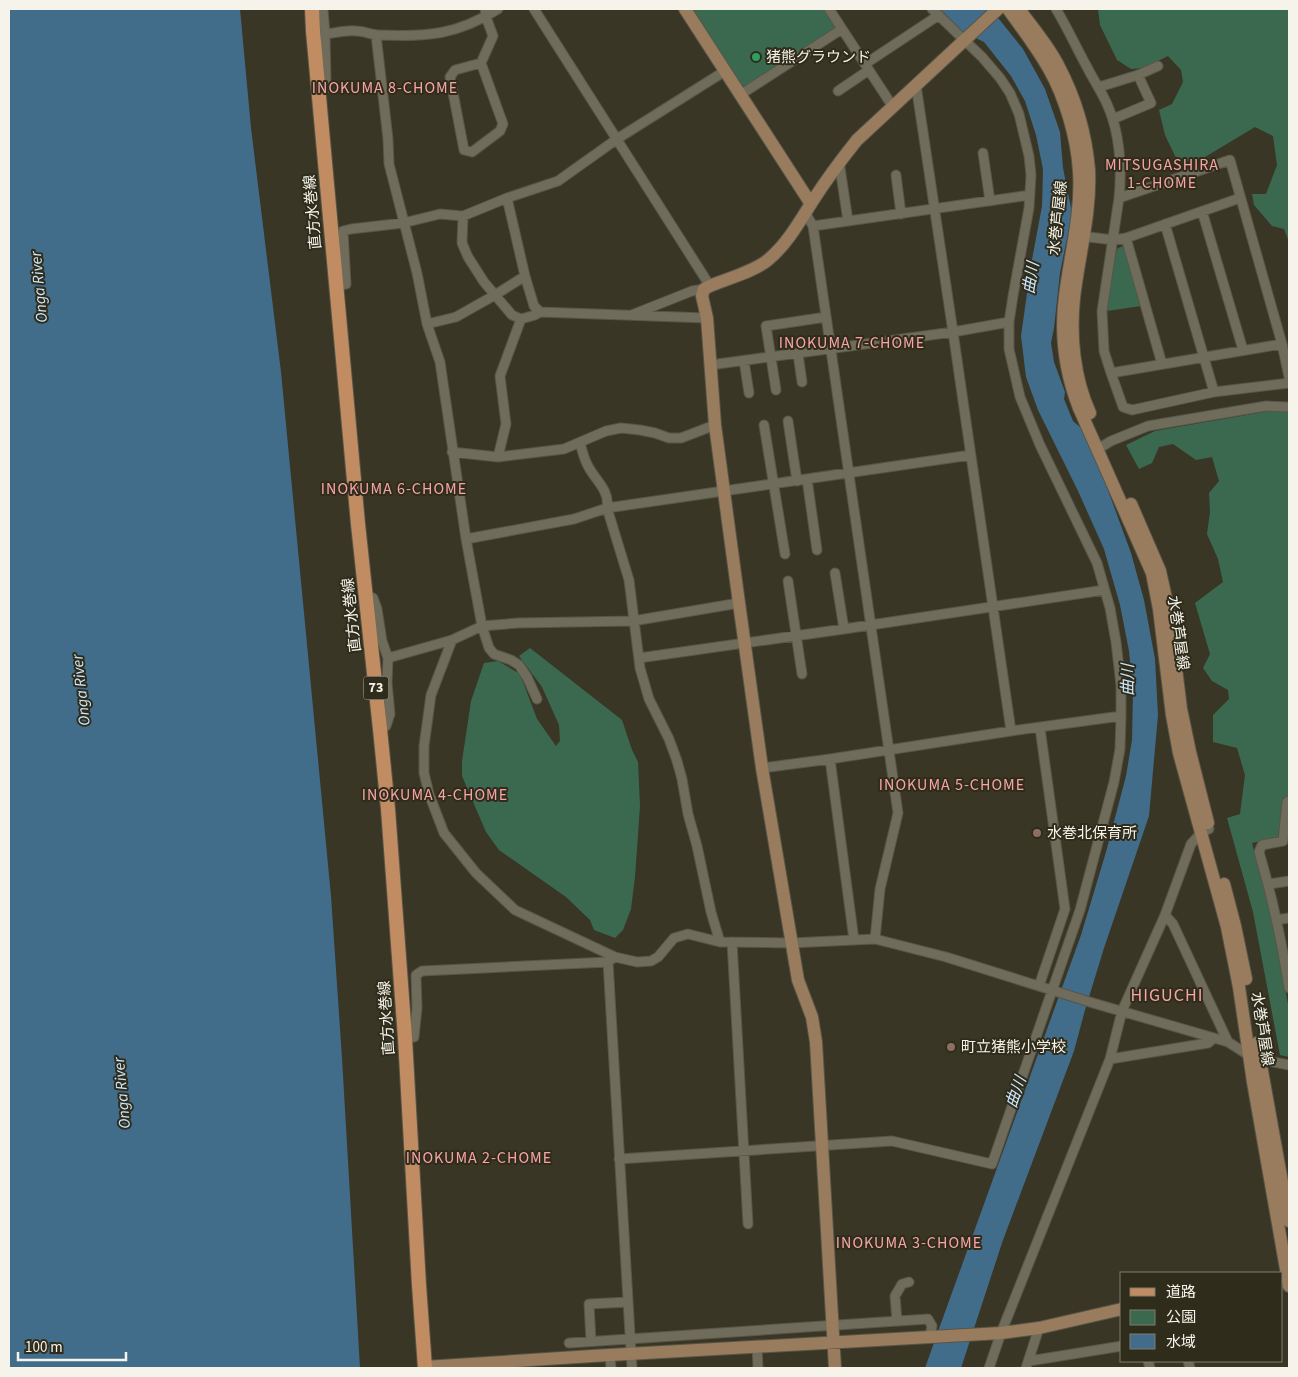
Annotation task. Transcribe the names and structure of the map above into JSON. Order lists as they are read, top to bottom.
{
  "streets": {
    "main road": ["直方水巻線", "73"],
    "street": ["水巻芦屋線"]
  },
  "districts": [
    "INOKUMA 8-CHOME",
    "MITSUGASHIRA 1-CHOME",
    "INOKUMA 7-CHOME",
    "INOKUMA 6-CHOME",
    "INOKUMA 5-CHOME",
    "INOKUMA 4-CHOME",
    "HIGUCHI",
    "INOKUMA 2-CHOME",
    "INOKUMA 3-CHOME"
  ],
  "water": ["曲川", "Onga River"],
  "places": ["猪熊グラウンド", "水巻北保育所", "町立猪熊小学校"],
  "legend": ["道路", "公園", "水域"],
  "scale_bar": "100 m"
}
